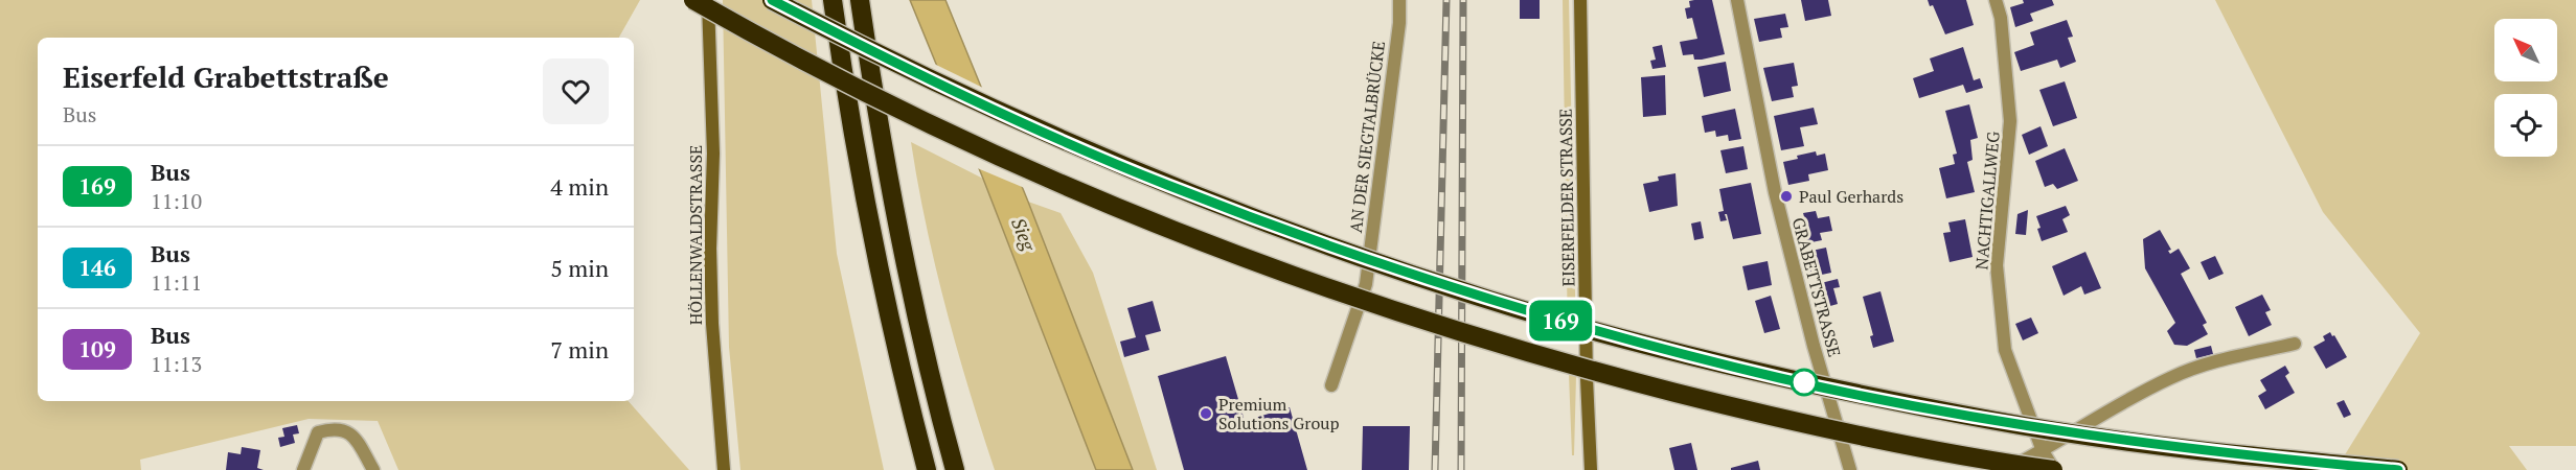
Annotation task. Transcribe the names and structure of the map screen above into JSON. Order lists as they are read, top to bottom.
{
  "streets": {
    "street": [
      "AN DER SIEGTALBRÜCKE",
      "EISERFELDER STRASSE",
      "NACHTIGALLWEG",
      "HÖLLENWALDSTRASSE",
      "GRABETTSTRASSE"
    ]
  },
  "water": ["Sieg"],
  "places": ["Paul Gerhards", "Premium Solutions Group"],
  "lines": ["bus line 169"],
  "north": "top left",
  "page": {
    "on_map": "169",
    "heading": ["Eiserfeld Grabettstraße", "Bus"],
    "list": [
      {
        "mark": "169",
        "name": "Bus",
        "note": "11:10",
        "value": "4 min"
      },
      {
        "mark": "146",
        "name": "Bus",
        "note": "11:11",
        "value": "5 min"
      },
      {
        "mark": "109",
        "name": "Bus",
        "note": "11:13",
        "value": "7 min"
      }
    ]
  }
}
